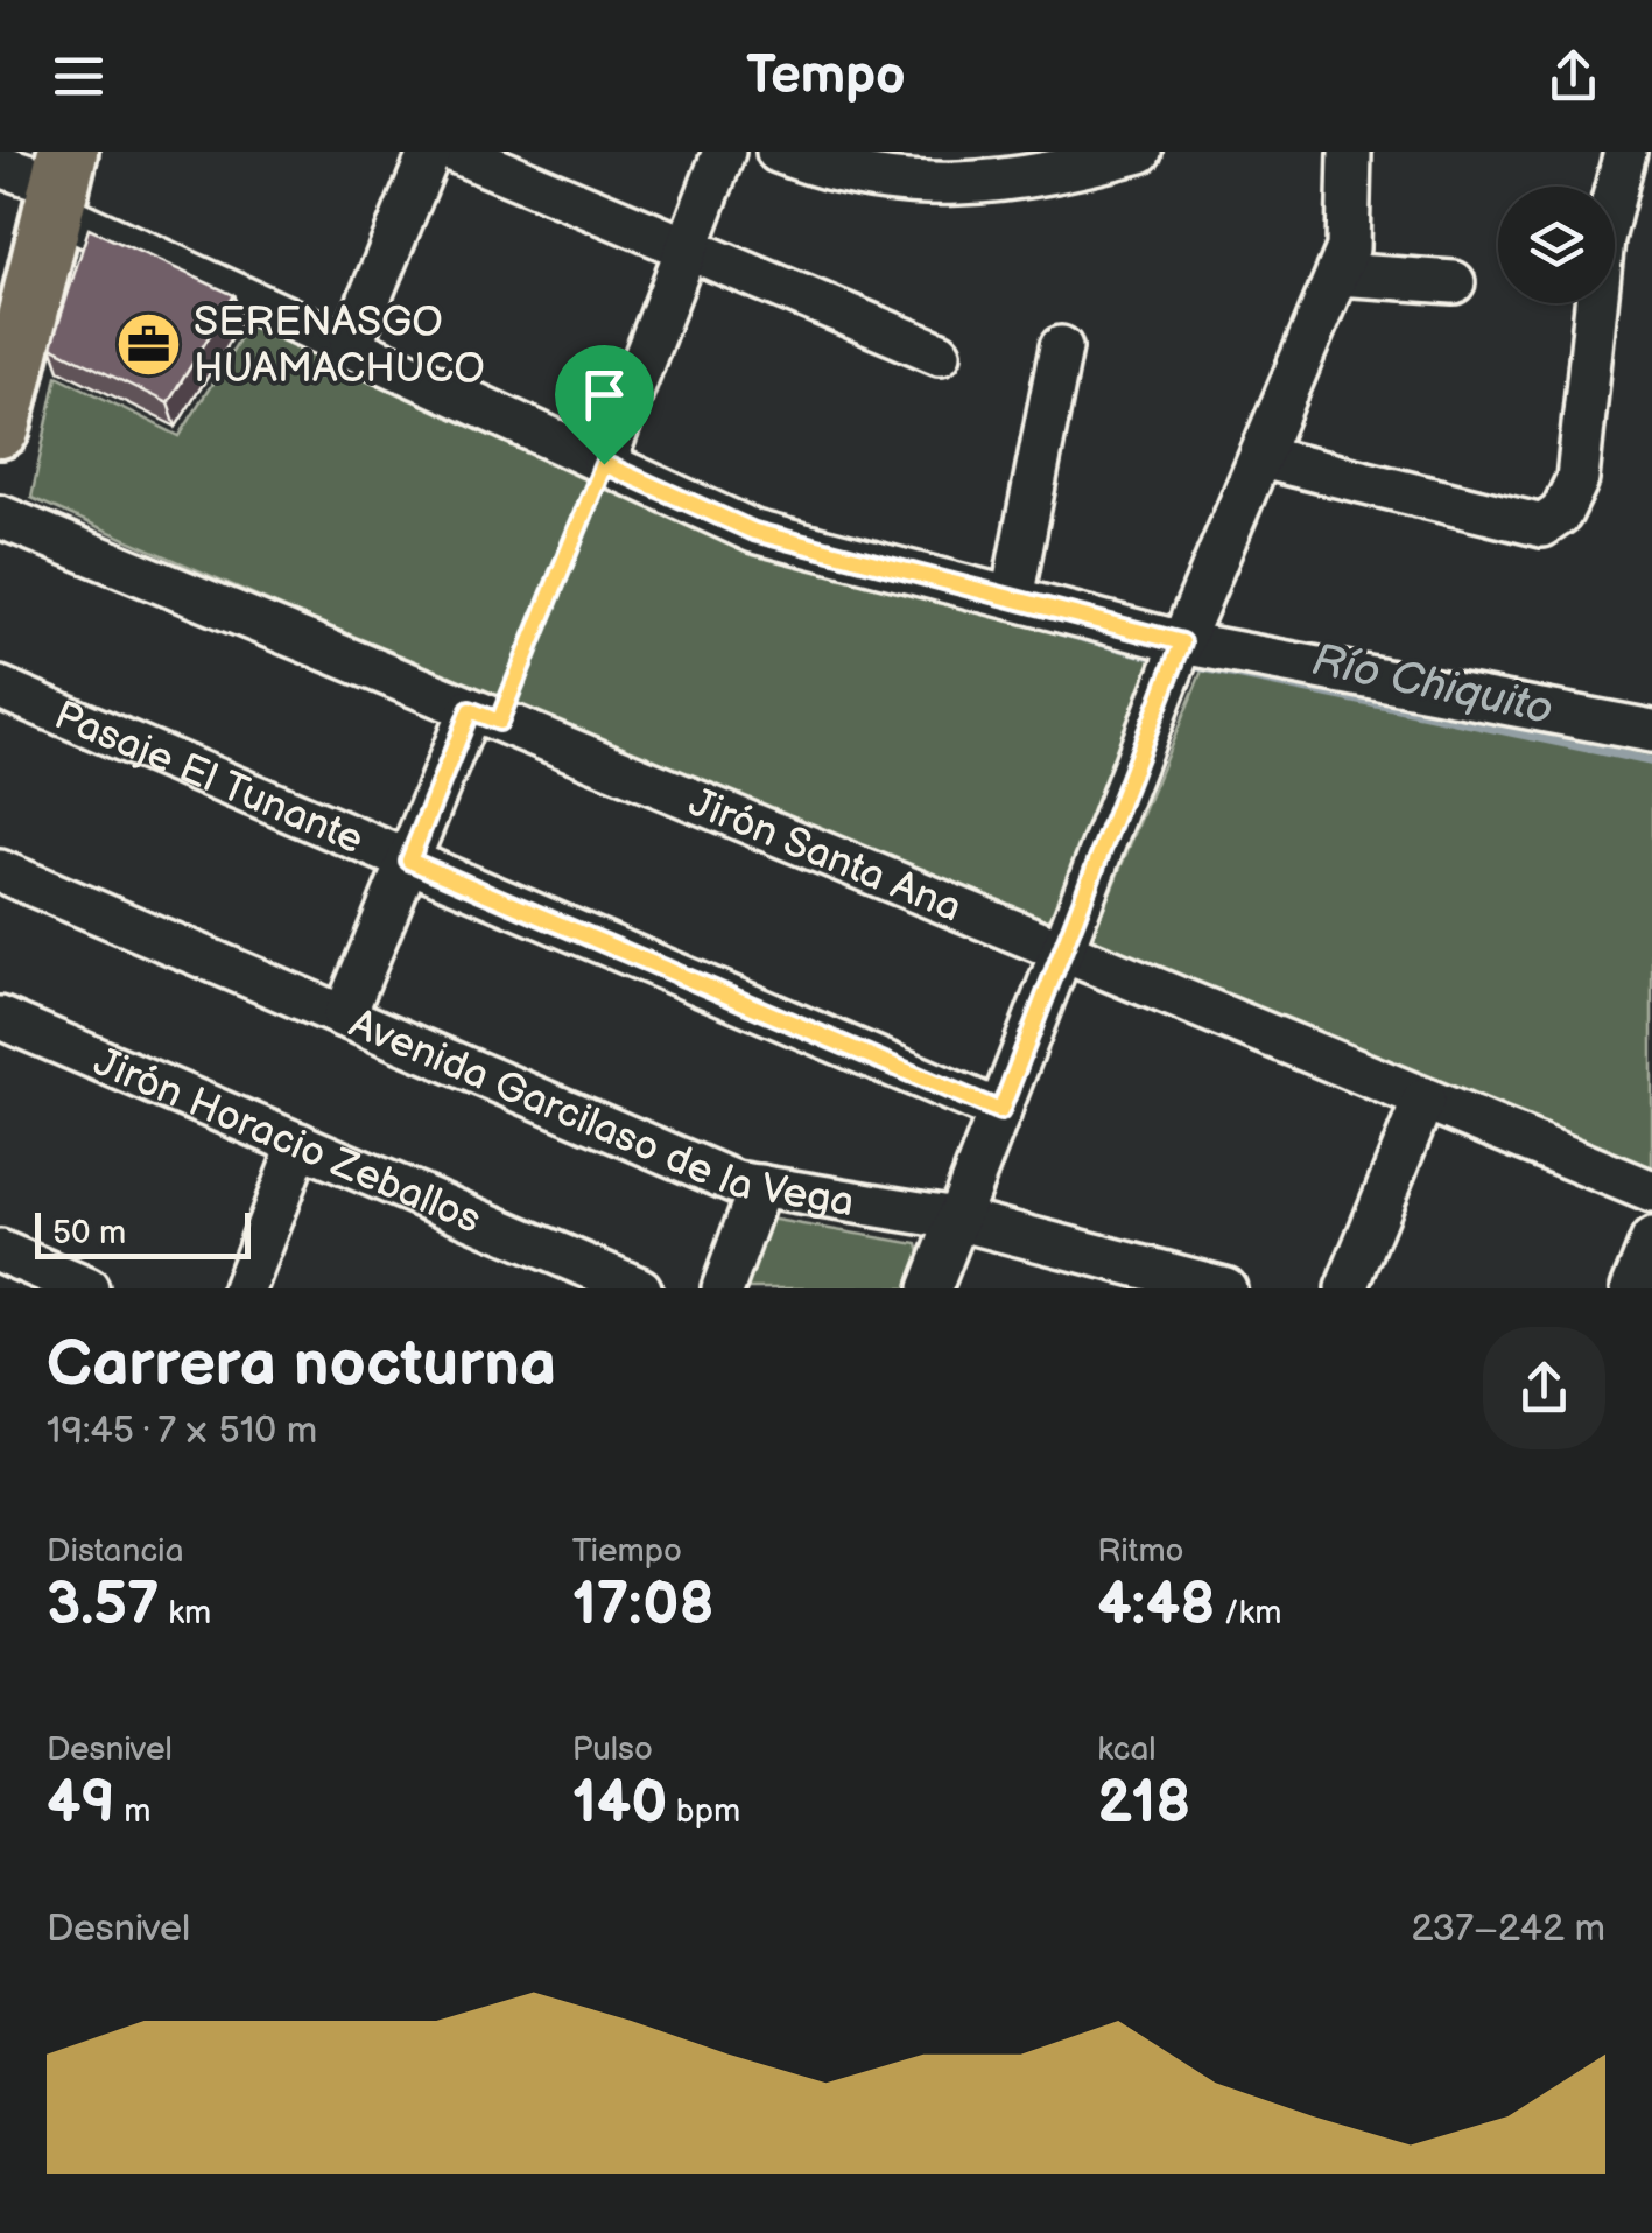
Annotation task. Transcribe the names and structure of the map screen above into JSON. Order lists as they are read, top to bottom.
{
  "streets": {
    "street": [
      "Pasaje El Tunante",
      "Jirón Santa Ana",
      "Avenida Garcilaso de la Vega",
      "Jirón Horacio Zeballos"
    ]
  },
  "water": ["Río Chiquito"],
  "places": {
    "office": ["SERENASGO HUAMACHUCO"]
  },
  "scale_bar": "50 m",
  "page": {
    "header": "Tempo",
    "scale": "50 m",
    "heading": ["Carrera nocturna", "19:45 · 7 × 510 m"],
    "stats": [
      ["Distancia", "3.57 km"],
      ["Tiempo", "17:08"],
      ["Ritmo", "4:48 /km"],
      ["Desnivel", "49 m"],
      ["Pulso", "140 bpm"],
      ["kcal", "218"]
    ],
    "chart": ["Desnivel", "237–242 m"]
  }
}
